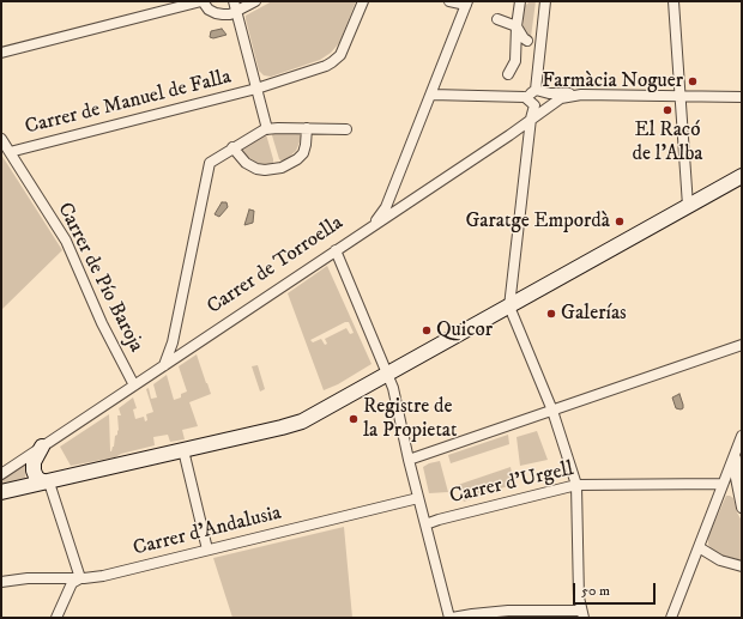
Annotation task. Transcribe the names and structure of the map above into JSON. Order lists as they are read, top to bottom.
{
  "streets": {
    "street": [
      "Carrer de Manuel de Falla",
      "Carrer de Torroella",
      "Carrer de Pío Baroja",
      "Carrer d'Urgell",
      "Carrer d'Andalusia"
    ]
  },
  "crossings": [
    ["Carrer de Manuel de Falla", "Carrer de Pío Baroja"],
    ["Carrer de Torroella", "Carrer de Pío Baroja"]
  ],
  "places": [
    "Farmàcia Noguer",
    "El Racó de l'Alba",
    "Garatge Empordà",
    "Galerías",
    "Quicor",
    "Registre de la Propietat"
  ],
  "scale_bar": "50 m"
}
